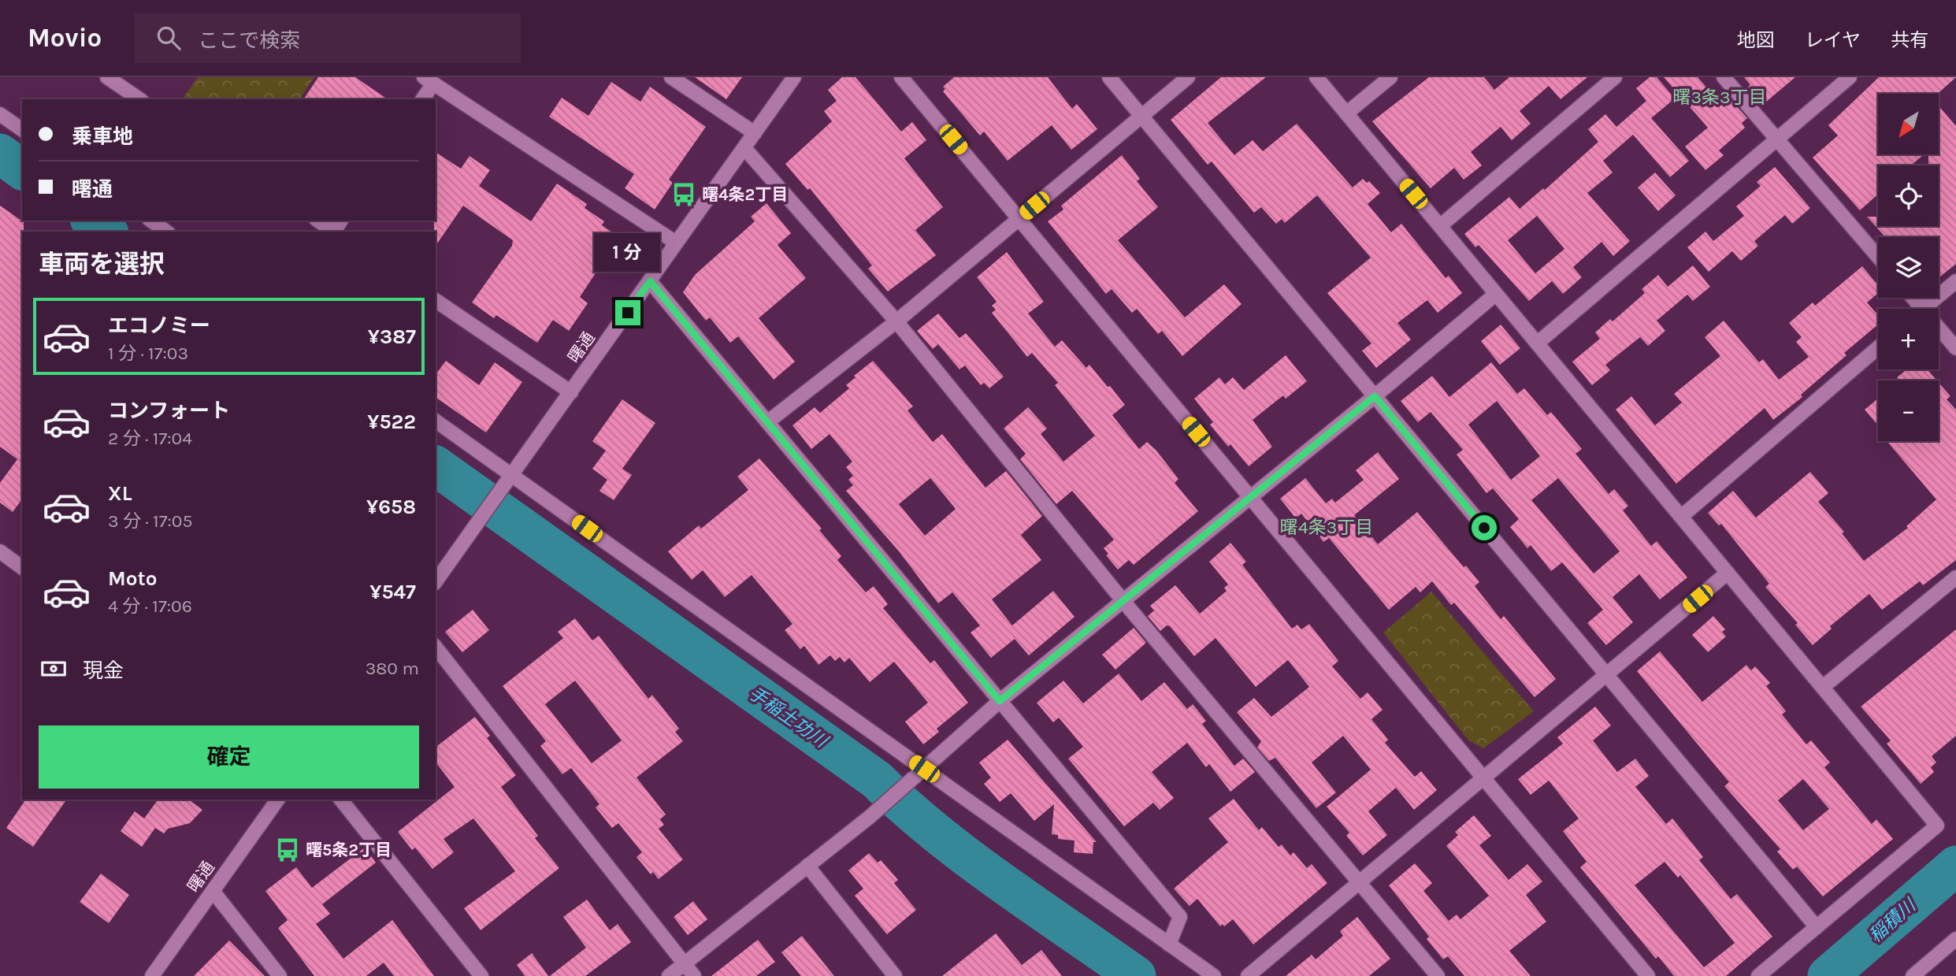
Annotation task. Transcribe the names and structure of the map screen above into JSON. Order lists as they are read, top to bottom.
{
  "streets": {
    "street": ["曙通"]
  },
  "districts": ["曙3条3丁目", "曙4条3丁目"],
  "water": ["手稲土功川", "稲積川"],
  "places": {
    "bus stop": ["曙4条2丁目", "曙5条2丁目"]
  },
  "north": "bottom left",
  "page": {
    "header": "Movio",
    "search": "ここで検索",
    "nav": ["地図", "レイヤ", "共有"],
    "map_buttons": ["+", "−"],
    "banner": ["乗車地", "曙通"],
    "heading": "車両を選択",
    "bubble": "1 分",
    "list": [
      {
        "name": "エコノミー",
        "note": "1 分 · 17:03",
        "value": "¥387"
      },
      {
        "name": "コンフォート",
        "note": "2 分 · 17:04",
        "value": "¥522"
      },
      {
        "name": "XL",
        "note": "3 分 · 17:05",
        "value": "¥658"
      },
      {
        "name": "Moto",
        "note": "4 分 · 17:06",
        "value": "¥547"
      }
    ],
    "pay": ["現金", "380 m"],
    "buttons": "確定"
  }
}
